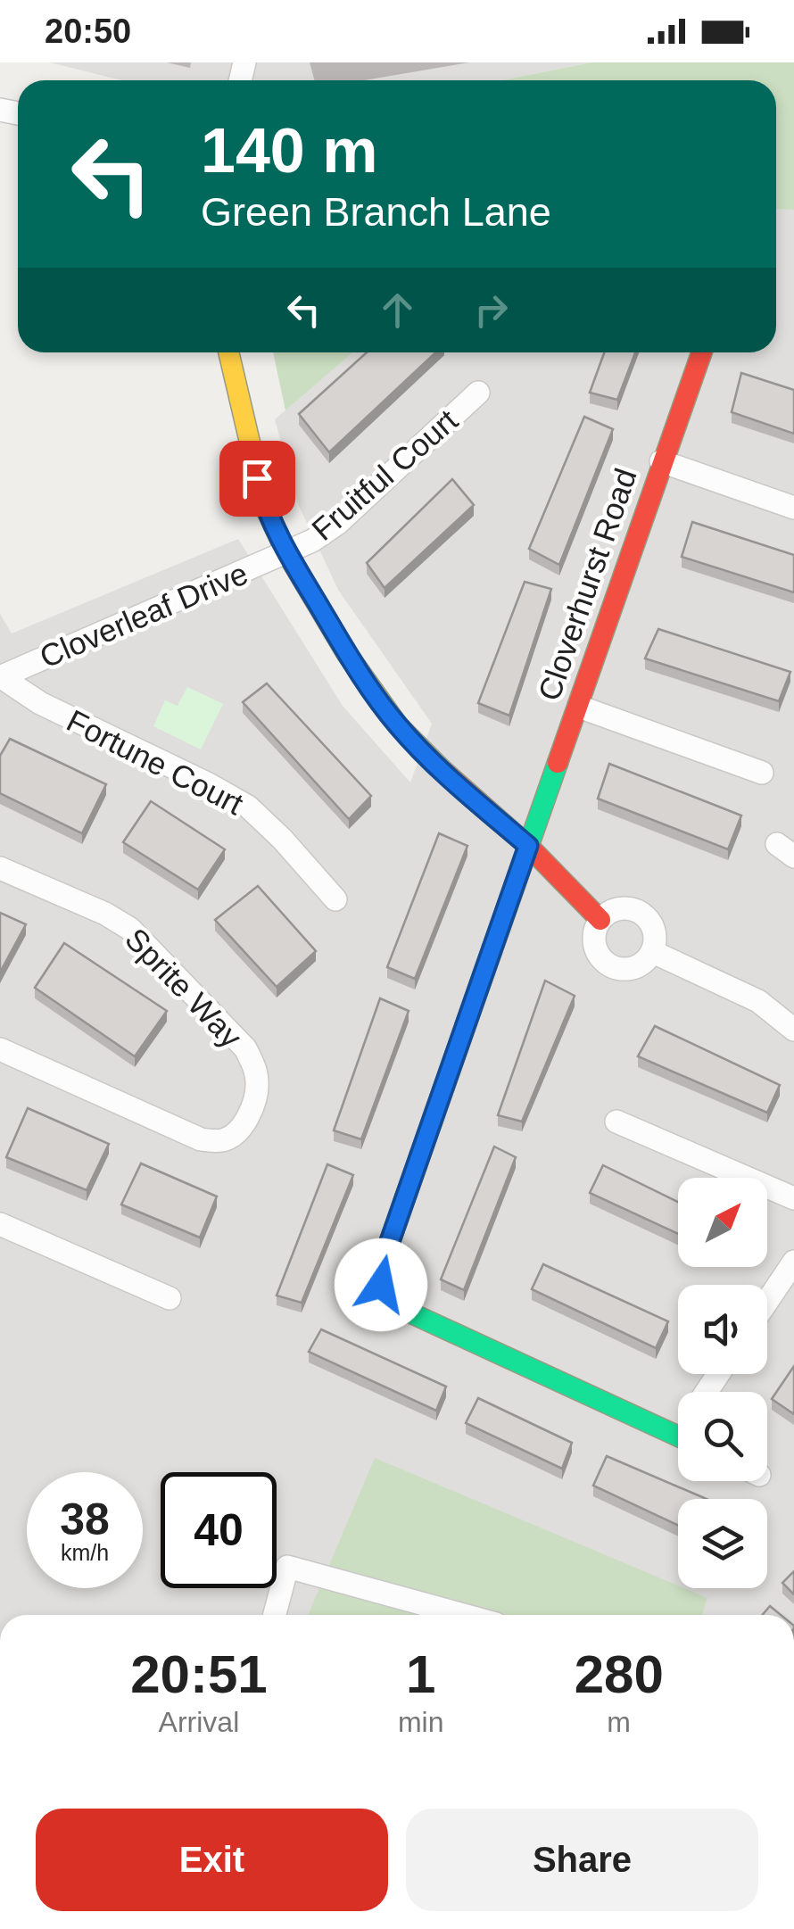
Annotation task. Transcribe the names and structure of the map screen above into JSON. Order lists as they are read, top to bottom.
{
  "streets": {
    "street": [
      "Fruitful Court",
      "Cloverhurst Road",
      "Cloverleaf Drive",
      "Fortune Court",
      "Sprite Way"
    ]
  },
  "crossings": [
    ["Fruitful Court", "Cloverleaf Drive"],
    ["Cloverleaf Drive", "Fortune Court"]
  ],
  "north": "top right",
  "page": {
    "status": "20:50",
    "turn": ["140 m", "Green Branch Lane"],
    "speed": "38 km/h",
    "limit": "40",
    "eta": [
      "20:51",
      "Arrival",
      "1",
      "min",
      "280",
      "m"
    ],
    "buttons": ["Exit", "Share"]
  }
}
